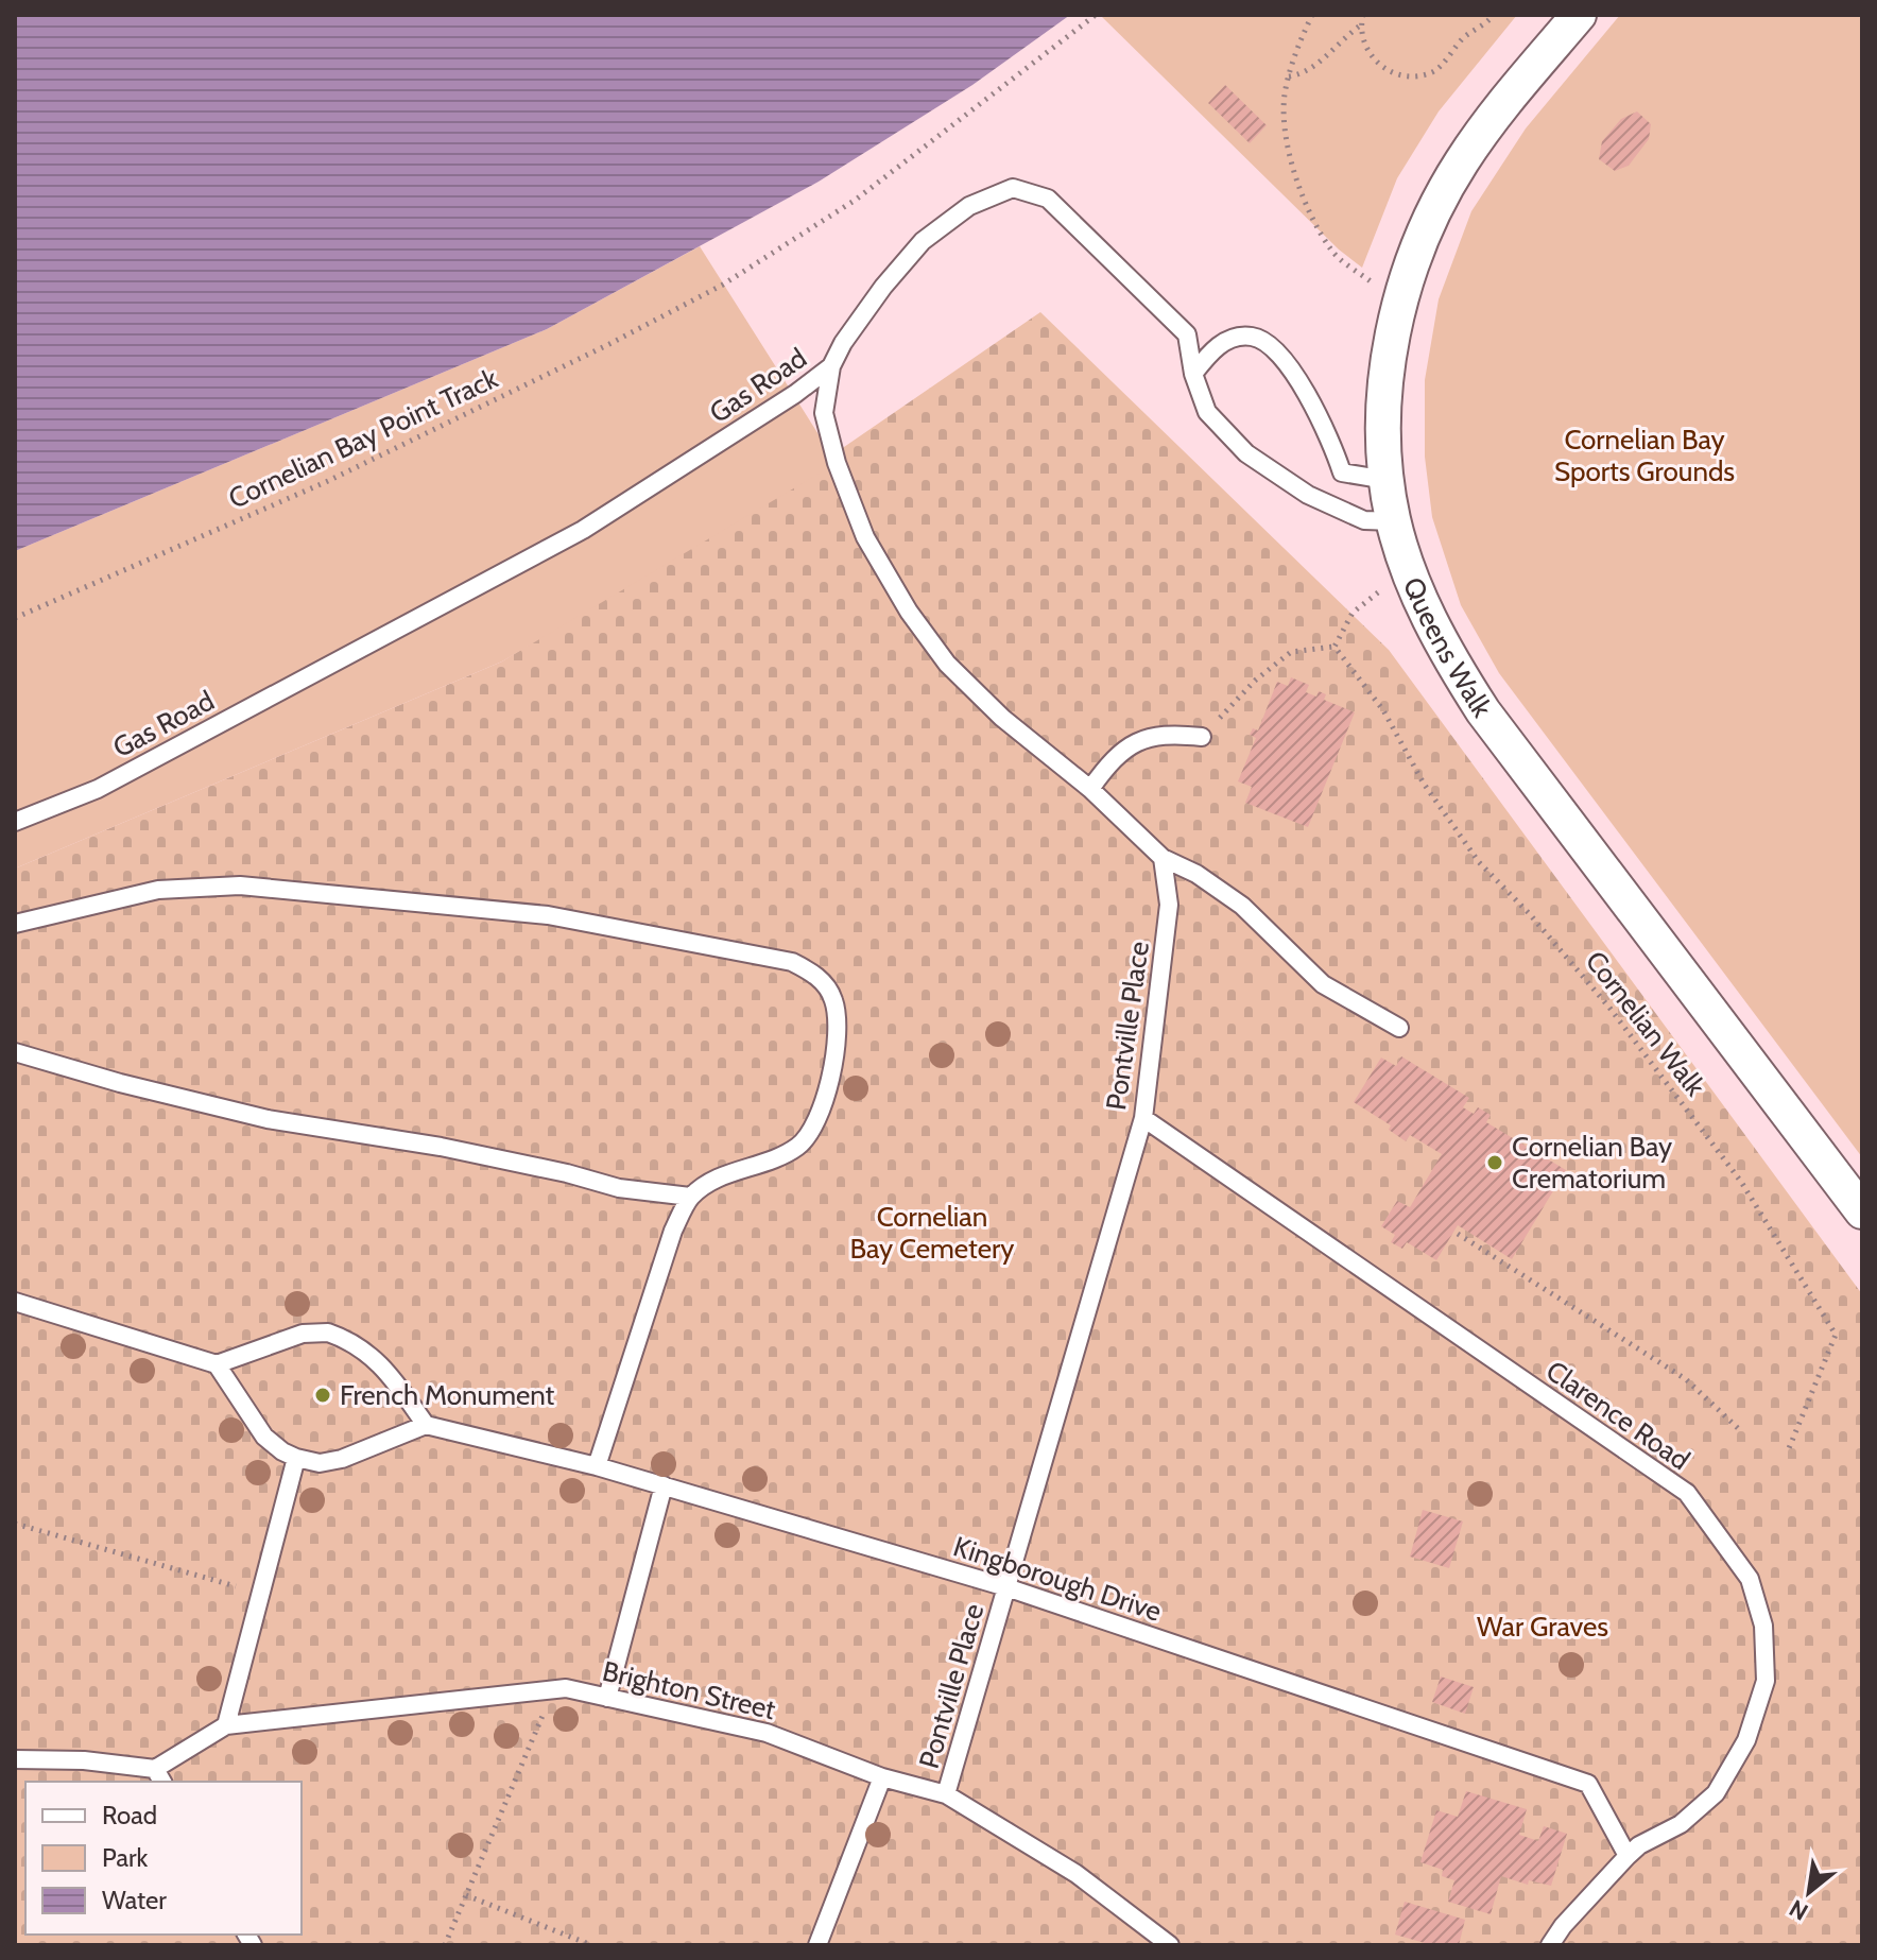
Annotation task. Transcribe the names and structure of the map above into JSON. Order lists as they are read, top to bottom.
{
  "streets": {
    "street": ["Queens Walk"],
    "lane": [
      "Gas Road",
      "Pontville Place",
      "Clarence Road",
      "Kingborough Drive",
      "Brighton Street"
    ],
    "path": ["Cornelian Bay Point Track", "Cornelian Walk"]
  },
  "crossings": [
    ["Gas Road", "Queens Walk"],
    ["Pontville Place", "Clarence Road"],
    ["Pontville Place", "Kingborough Drive"],
    ["Pontville Place", "Brighton Street"],
    ["Clarence Road", "Kingborough Drive"]
  ],
  "parks": ["Cornelian Bay Sports Grounds", "Cornelian Bay Cemetery", "War Graves"],
  "places": ["Cornelian Bay Crematorium", "French Monument"],
  "legend": ["Road", "Park", "Water"],
  "north": "bottom left"
}
